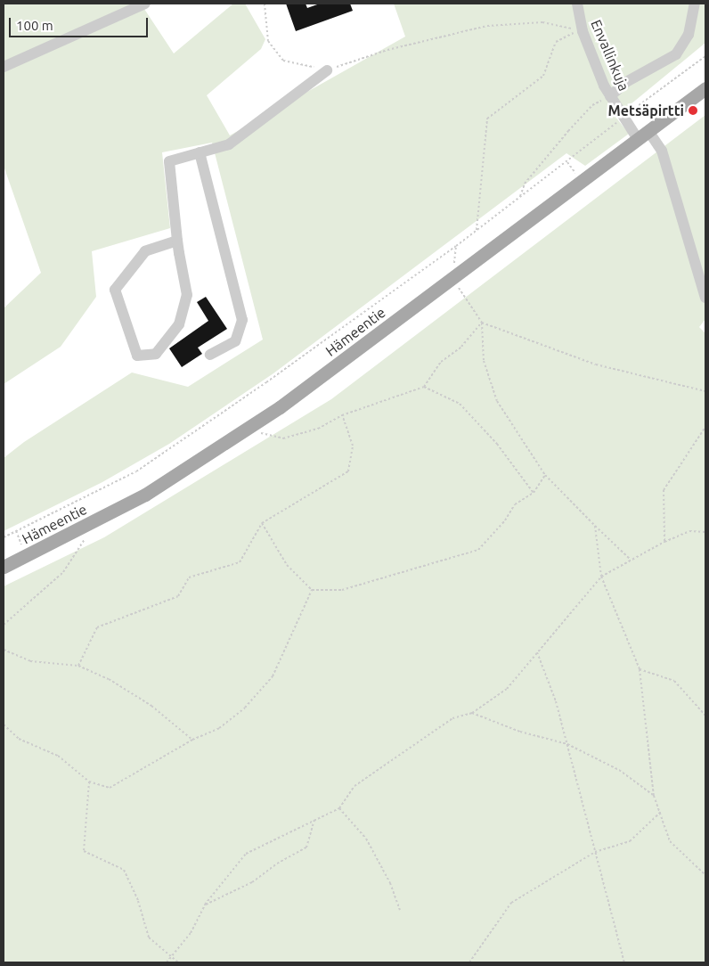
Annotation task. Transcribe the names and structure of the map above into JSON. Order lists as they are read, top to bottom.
{
  "streets": {
    "main road": ["Hämeentie"],
    "street": ["Envallinkuja"]
  },
  "crossings": [
    ["Envallinkuja", "Hämeentie"]
  ],
  "places": ["Metsäpirtti"],
  "scale_bar": "100 m"
}
